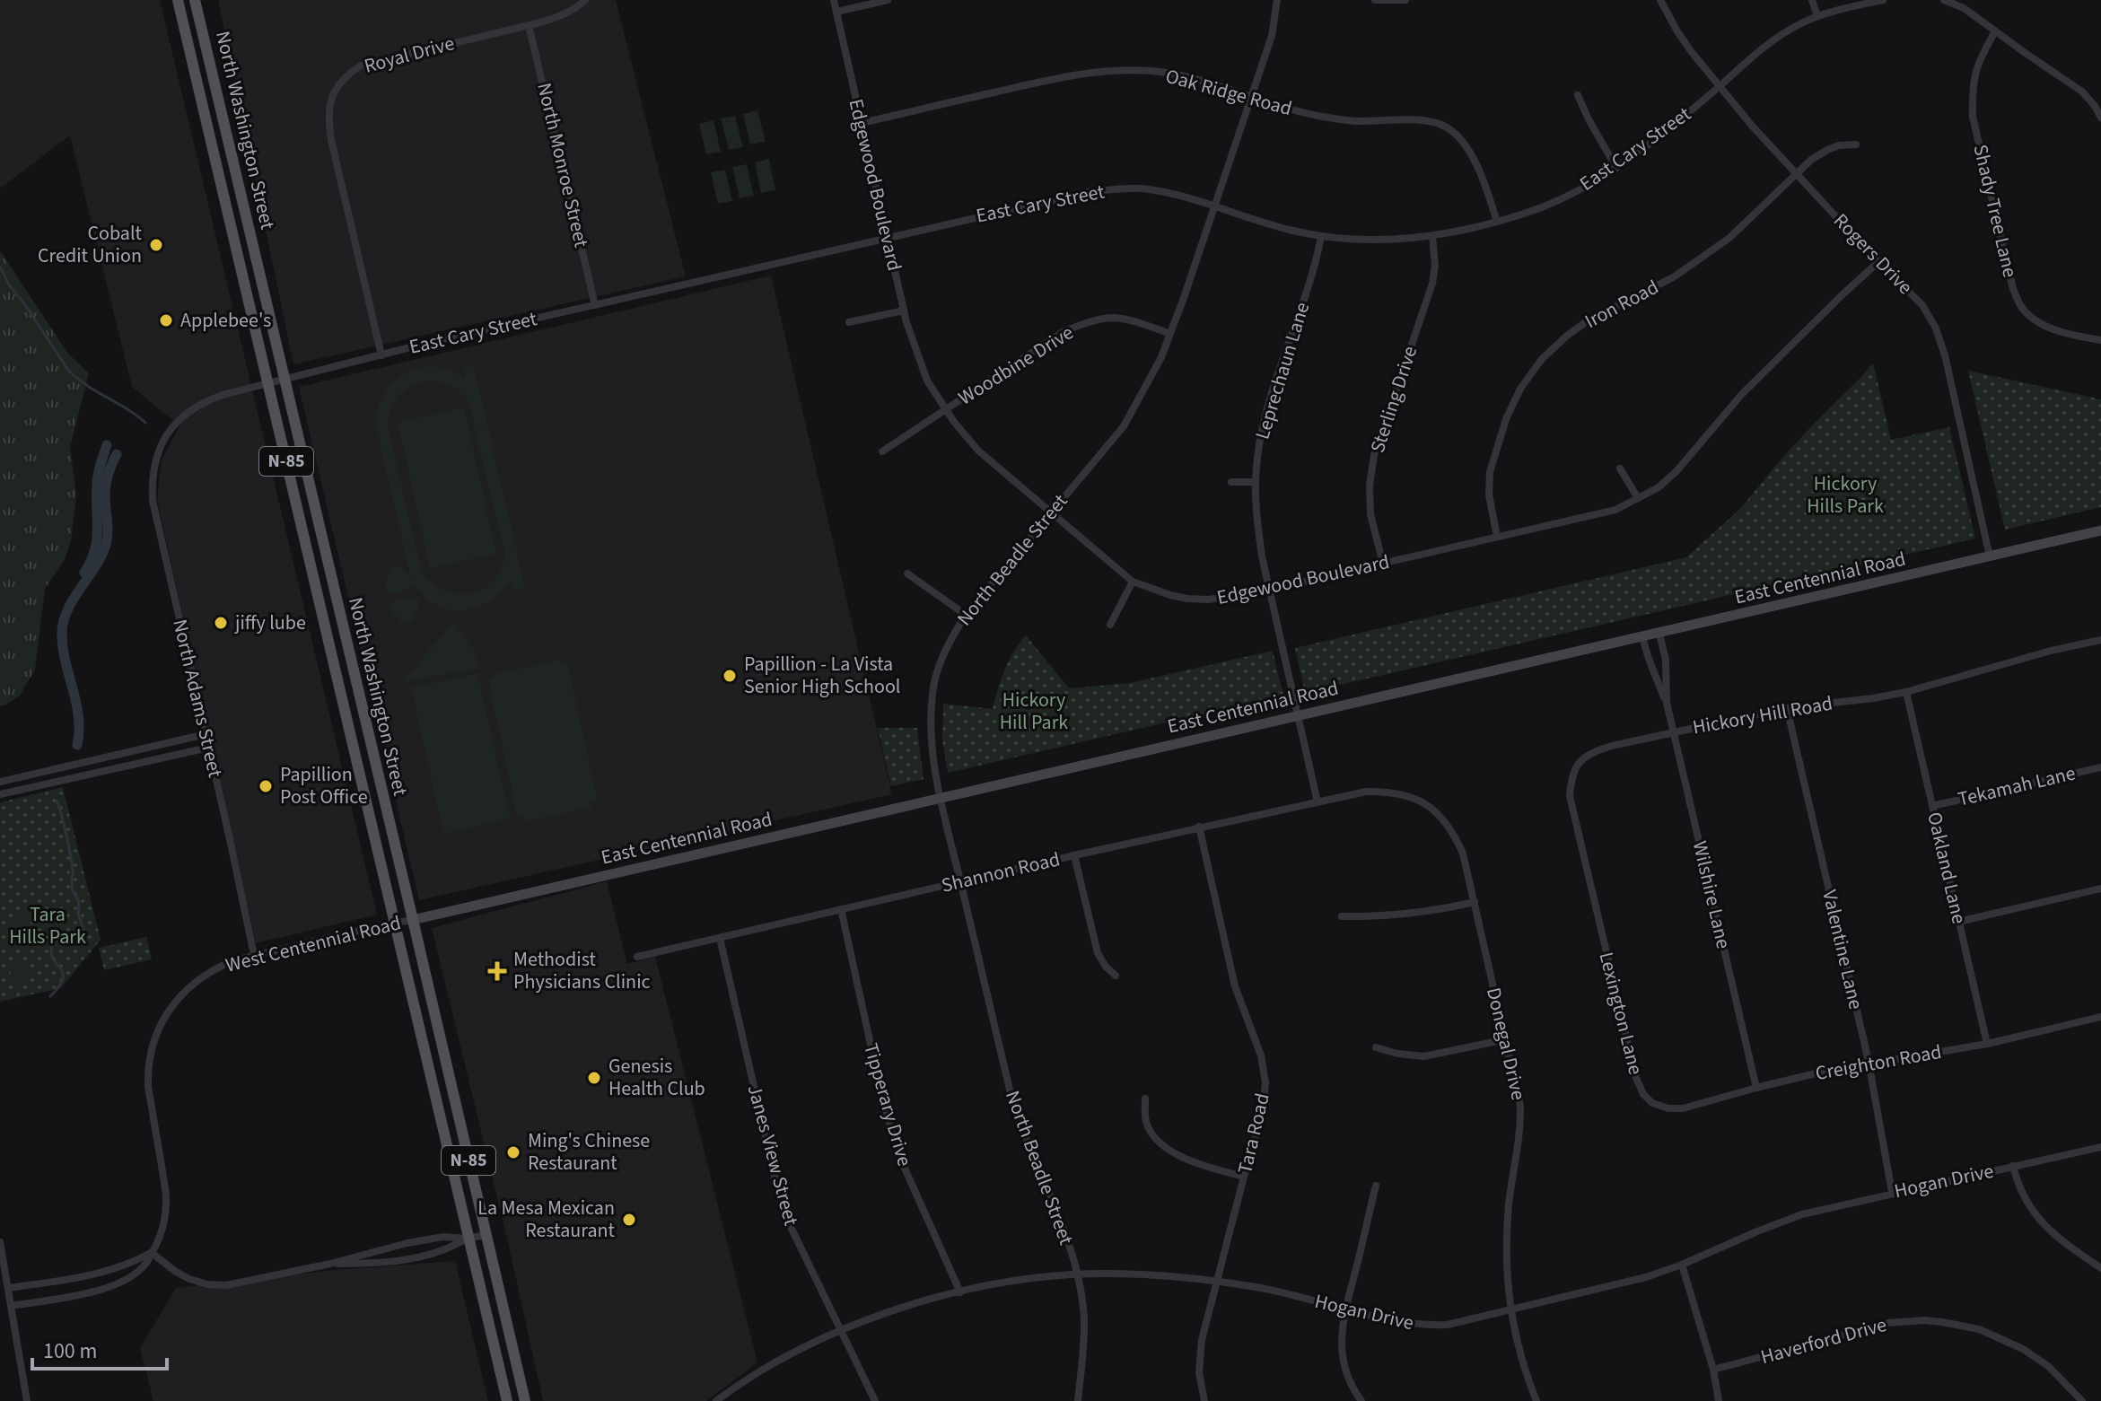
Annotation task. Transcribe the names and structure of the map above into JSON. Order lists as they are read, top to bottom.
{
  "streets": {
    "main road": ["North Washington Street", "N-85"],
    "street": [
      "Royal Drive",
      "Oak Ridge Road",
      "East Cary Street",
      "North Monroe Street",
      "Edgewood Boulevard",
      "Shady Tree Lane",
      "Rogers Drive",
      "Iron Road",
      "Woodbine Drive",
      "Leprechaun Lane",
      "Sterling Drive",
      "North Beadle Street",
      "East Centennial Road",
      "North Adams Street",
      "Hickory Hill Road",
      "Tekamah Lane",
      "Oakland Lane",
      "Shannon Road",
      "Wilshire Lane",
      "West Centennial Road",
      "Valentine Lane",
      "Lexington Lane",
      "Donegal Drive",
      "Creighton Road",
      "Tipperary Drive",
      "Tara Road",
      "Janes View Street",
      "Hogan Drive",
      "Haverford Drive"
    ]
  },
  "crossings": [
    ["Royal Drive", "East Cary Street"],
    ["Royal Drive", "North Monroe Street"],
    ["Oak Ridge Road", "East Cary Street"],
    ["Oak Ridge Road", "Edgewood Boulevard"],
    ["Oak Ridge Road", "North Beadle Street"],
    ["North Washington Street", "East Cary Street"],
    ["North Washington Street", "East Centennial Road"],
    ["North Washington Street", "West Centennial Road"],
    ["East Cary Street", "North Monroe Street"],
    ["East Cary Street", "Edgewood Boulevard"],
    ["East Cary Street", "Rogers Drive"],
    ["East Cary Street", "Leprechaun Lane"],
    ["East Cary Street", "Sterling Drive"],
    ["East Cary Street", "North Beadle Street"],
    ["East Cary Street", "North Adams Street"],
    ["Edgewood Boulevard", "Rogers Drive"],
    ["Edgewood Boulevard", "Iron Road"],
    ["Edgewood Boulevard", "Woodbine Drive"],
    ["Edgewood Boulevard", "Leprechaun Lane"],
    ["Edgewood Boulevard", "Sterling Drive"],
    ["Edgewood Boulevard", "North Beadle Street"],
    ["Rogers Drive", "Iron Road"],
    ["Rogers Drive", "East Centennial Road"],
    ["Woodbine Drive", "North Beadle Street"],
    ["Leprechaun Lane", "East Centennial Road"],
    ["Leprechaun Lane", "Shannon Road"],
    ["North Beadle Street", "East Centennial Road"],
    ["North Beadle Street", "Shannon Road"],
    ["North Beadle Street", "Hogan Drive"],
    ["East Centennial Road", "Wilshire Lane"],
    ["East Centennial Road", "West Centennial Road"],
    ["North Adams Street", "West Centennial Road"],
    ["Hickory Hill Road", "Oakland Lane"],
    ["Hickory Hill Road", "Wilshire Lane"],
    ["Hickory Hill Road", "Valentine Lane"],
    ["Hickory Hill Road", "Lexington Lane"],
    ["Tekamah Lane", "Oakland Lane"],
    ["Oakland Lane", "Creighton Road"],
    ["Shannon Road", "Donegal Drive"],
    ["Shannon Road", "Tipperary Drive"],
    ["Shannon Road", "Tara Road"],
    ["Shannon Road", "Janes View Street"],
    ["Wilshire Lane", "Creighton Road"],
    ["Valentine Lane", "Creighton Road"],
    ["Valentine Lane", "Hogan Drive"],
    ["Lexington Lane", "Creighton Road"],
    ["Donegal Drive", "Hogan Drive"],
    ["Tipperary Drive", "Hogan Drive"],
    ["Tara Road", "Hogan Drive"],
    ["Janes View Street", "Hogan Drive"]
  ],
  "parks": ["Hickory Hills Park", "Hickory Hill Park", "Tara Hills Park"],
  "places": {
    "other": [
      "Cobalt Credit Union",
      "Applebee's",
      "jiffy lube",
      "Papillion - La Vista Senior High School",
      "Papillion Post Office",
      "Genesis Health Club",
      "Ming's Chinese Restaurant",
      "La Mesa Mexican Restaurant"
    ],
    "health": ["Methodist Physicians Clinic"]
  },
  "scale_bar": "100 m"
}
